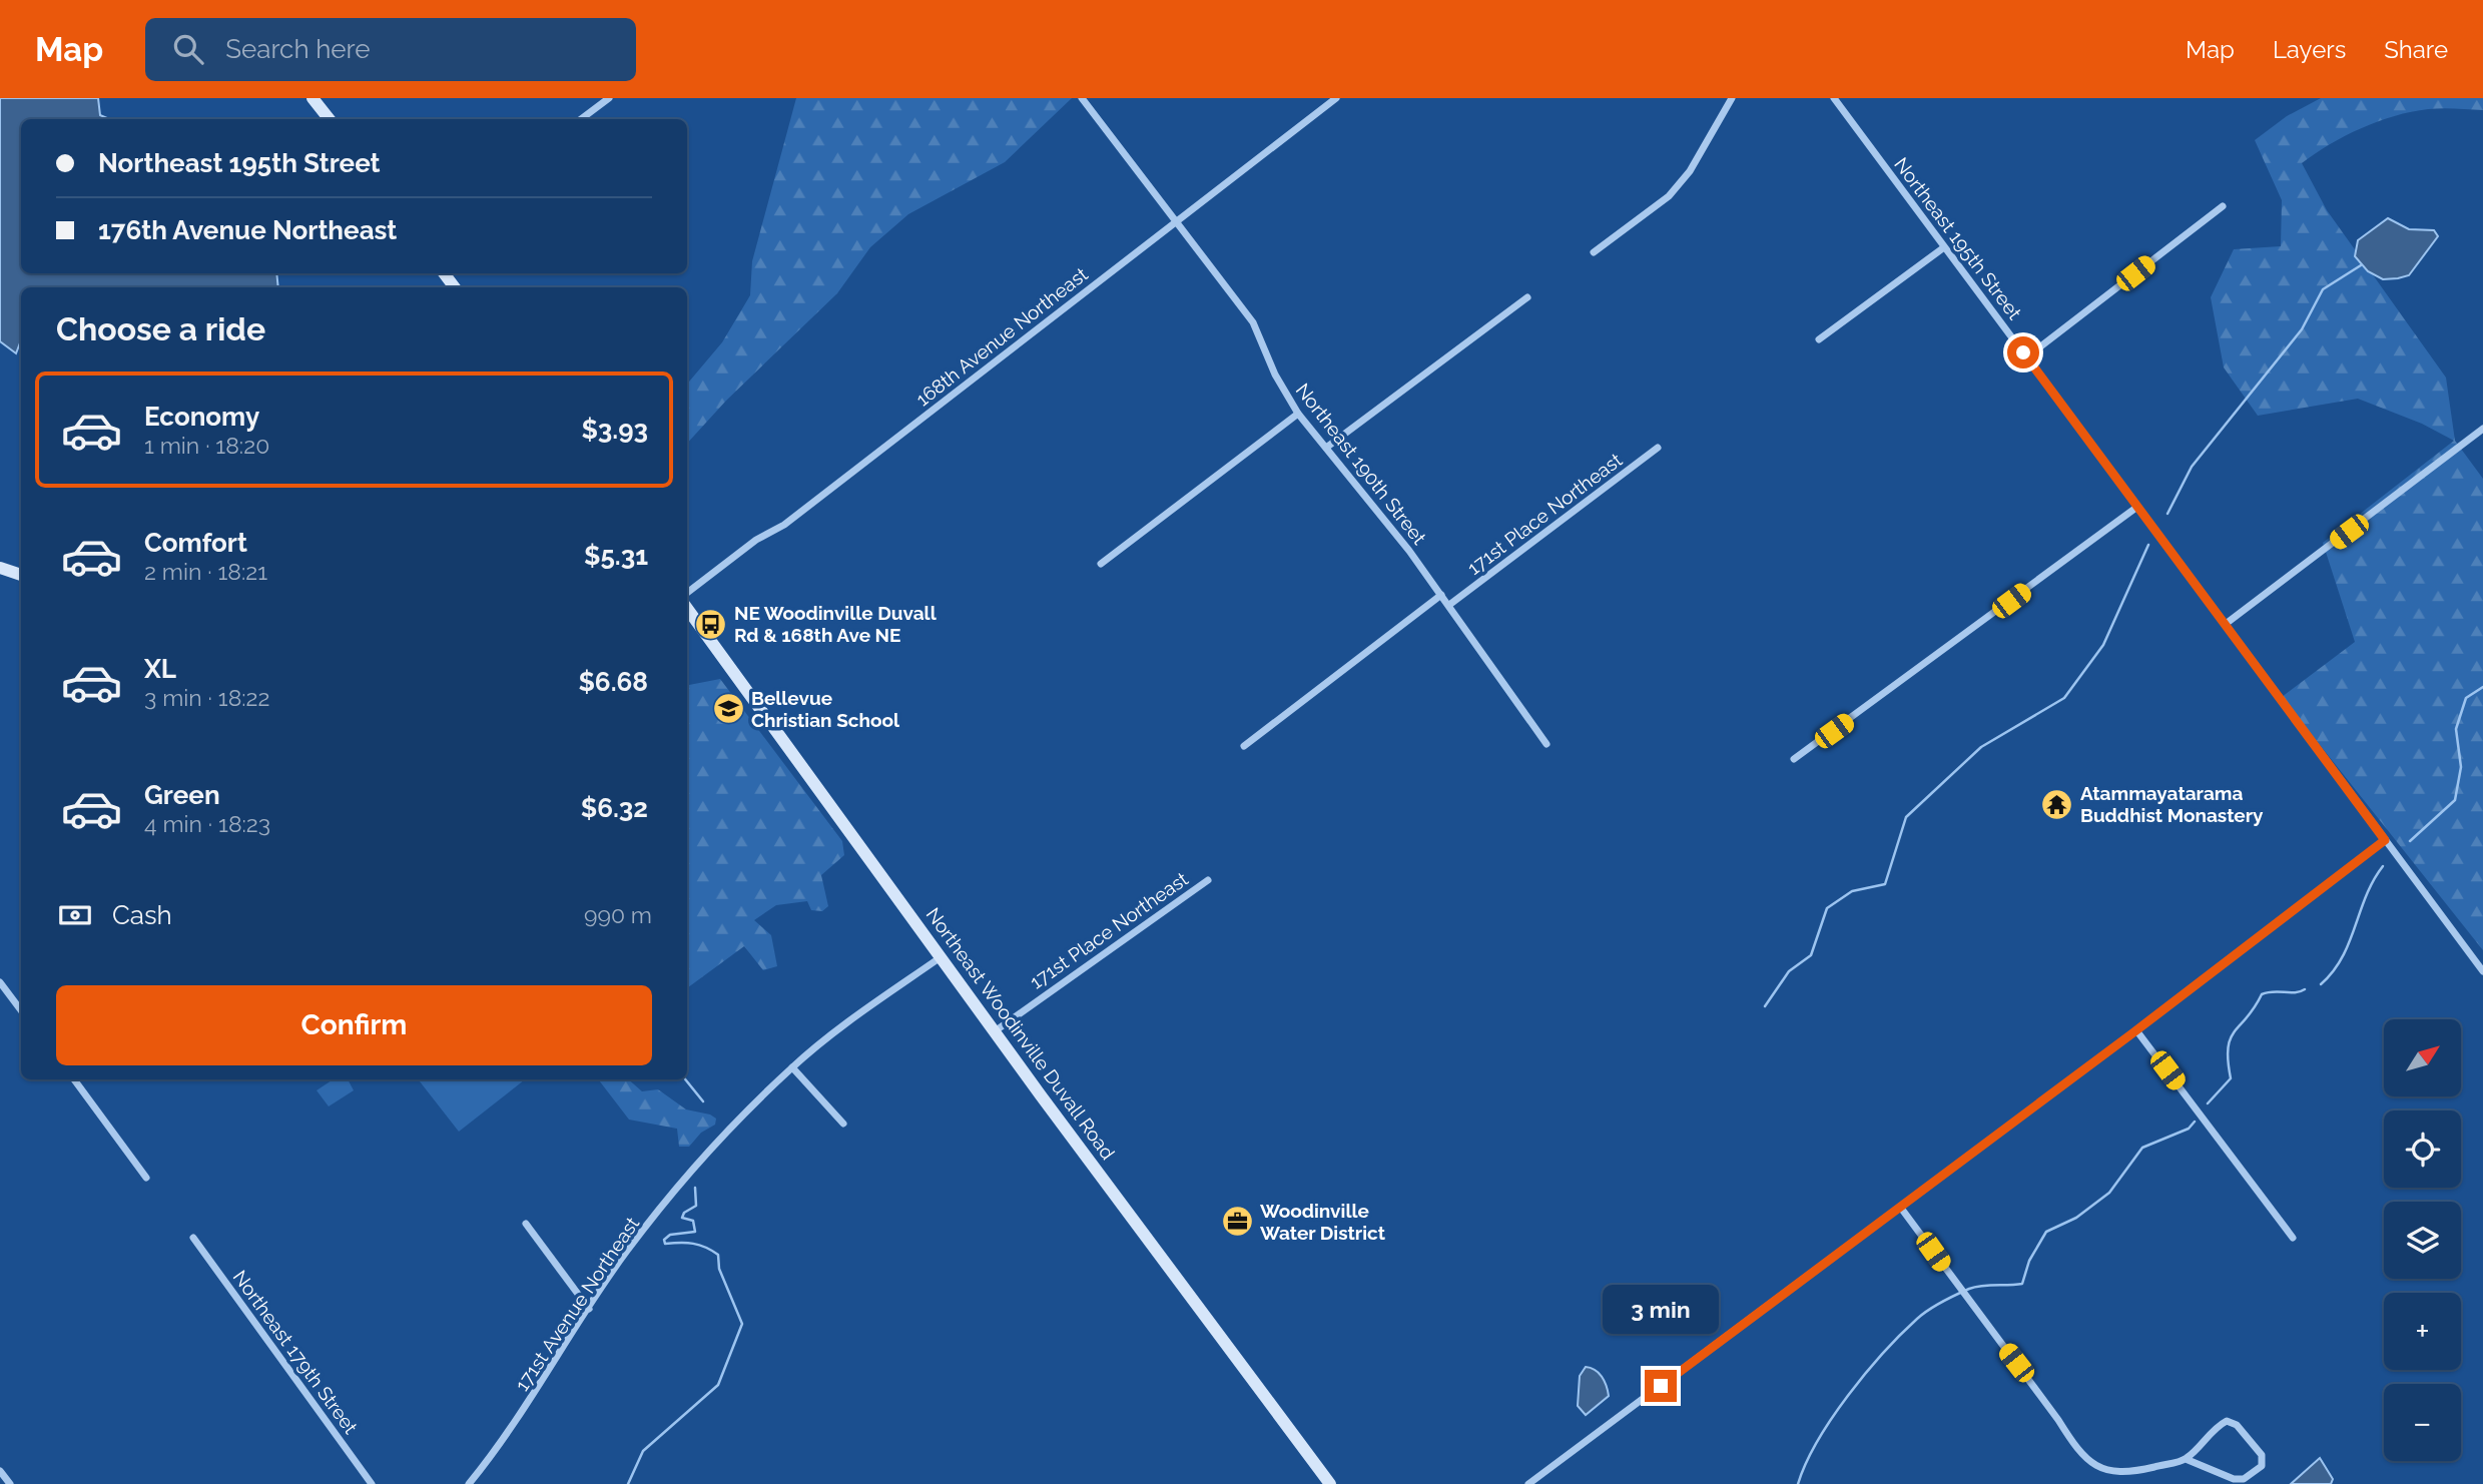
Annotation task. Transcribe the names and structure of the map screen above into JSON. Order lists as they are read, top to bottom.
{
  "streets": {
    "main road": ["Northeast Woodinville Duvall Road"],
    "street": [
      "Northeast 195th Street",
      "168th Avenue Northeast",
      "Northeast 190th Street",
      "171st Place Northeast",
      "171st Avenue Northeast",
      "Northeast 179th Street"
    ]
  },
  "crossings": [
    ["168th Avenue Northeast", "Northeast 190th Street"],
    ["Northeast 190th Street", "171st Place Northeast"],
    ["171st Place Northeast", "Northeast Woodinville Duvall Road"],
    ["Northeast Woodinville Duvall Road", "171st Avenue Northeast"]
  ],
  "places": {
    "bus stop": ["NE Woodinville Duvall Rd & 168th Ave NE"],
    "school or university": ["Bellevue Christian School"],
    "temple": ["Atammayatarama Buddhist Monastery"],
    "office": ["Woodinville Water District"]
  },
  "north": "top right",
  "page": {
    "header": "Map",
    "search": "Search here",
    "nav": ["Map", "Layers", "Share"],
    "banner": ["Northeast 195th Street", "176th Avenue Northeast"],
    "heading": "Choose a ride",
    "list": [
      {
        "name": "Economy",
        "note": "1 min · 18:20",
        "value": "$3.93"
      },
      {
        "name": "Comfort",
        "note": "2 min · 18:21",
        "value": "$5.31"
      },
      {
        "name": "XL",
        "note": "3 min · 18:22",
        "value": "$6.68"
      },
      {
        "name": "Green",
        "note": "4 min · 18:23",
        "value": "$6.32"
      }
    ],
    "pay": ["Cash", "990 m"],
    "buttons": "Confirm",
    "map_buttons": ["+", "−"],
    "bubble": "3 min"
  }
}
